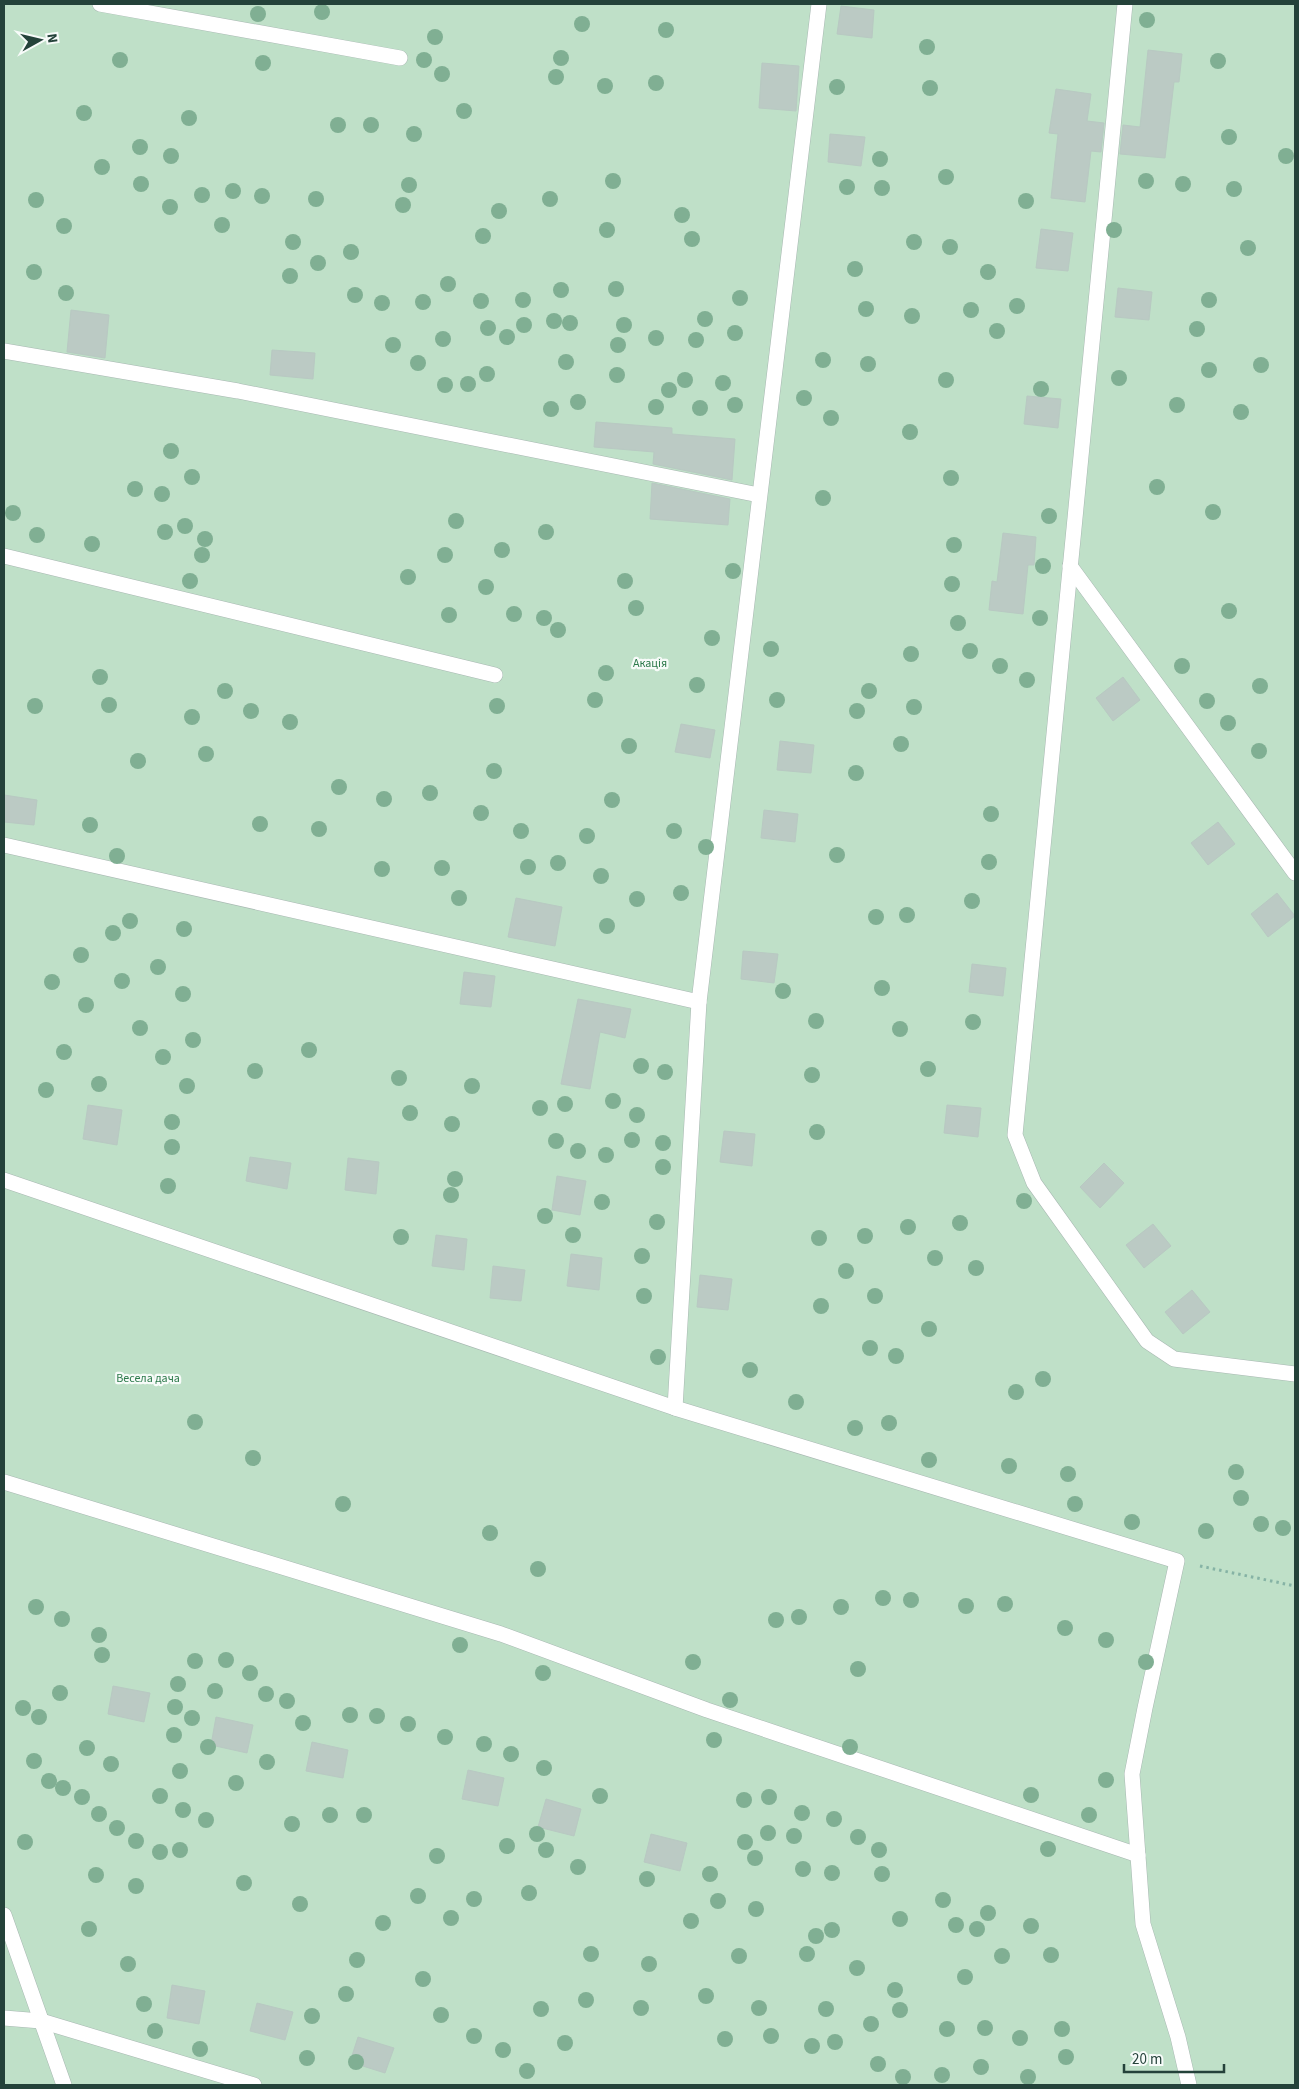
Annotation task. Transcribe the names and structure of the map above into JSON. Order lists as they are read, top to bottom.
{
  "parks": ["Акація", "Весела дача"],
  "scale_bar": "20 m",
  "north": "right"
}
